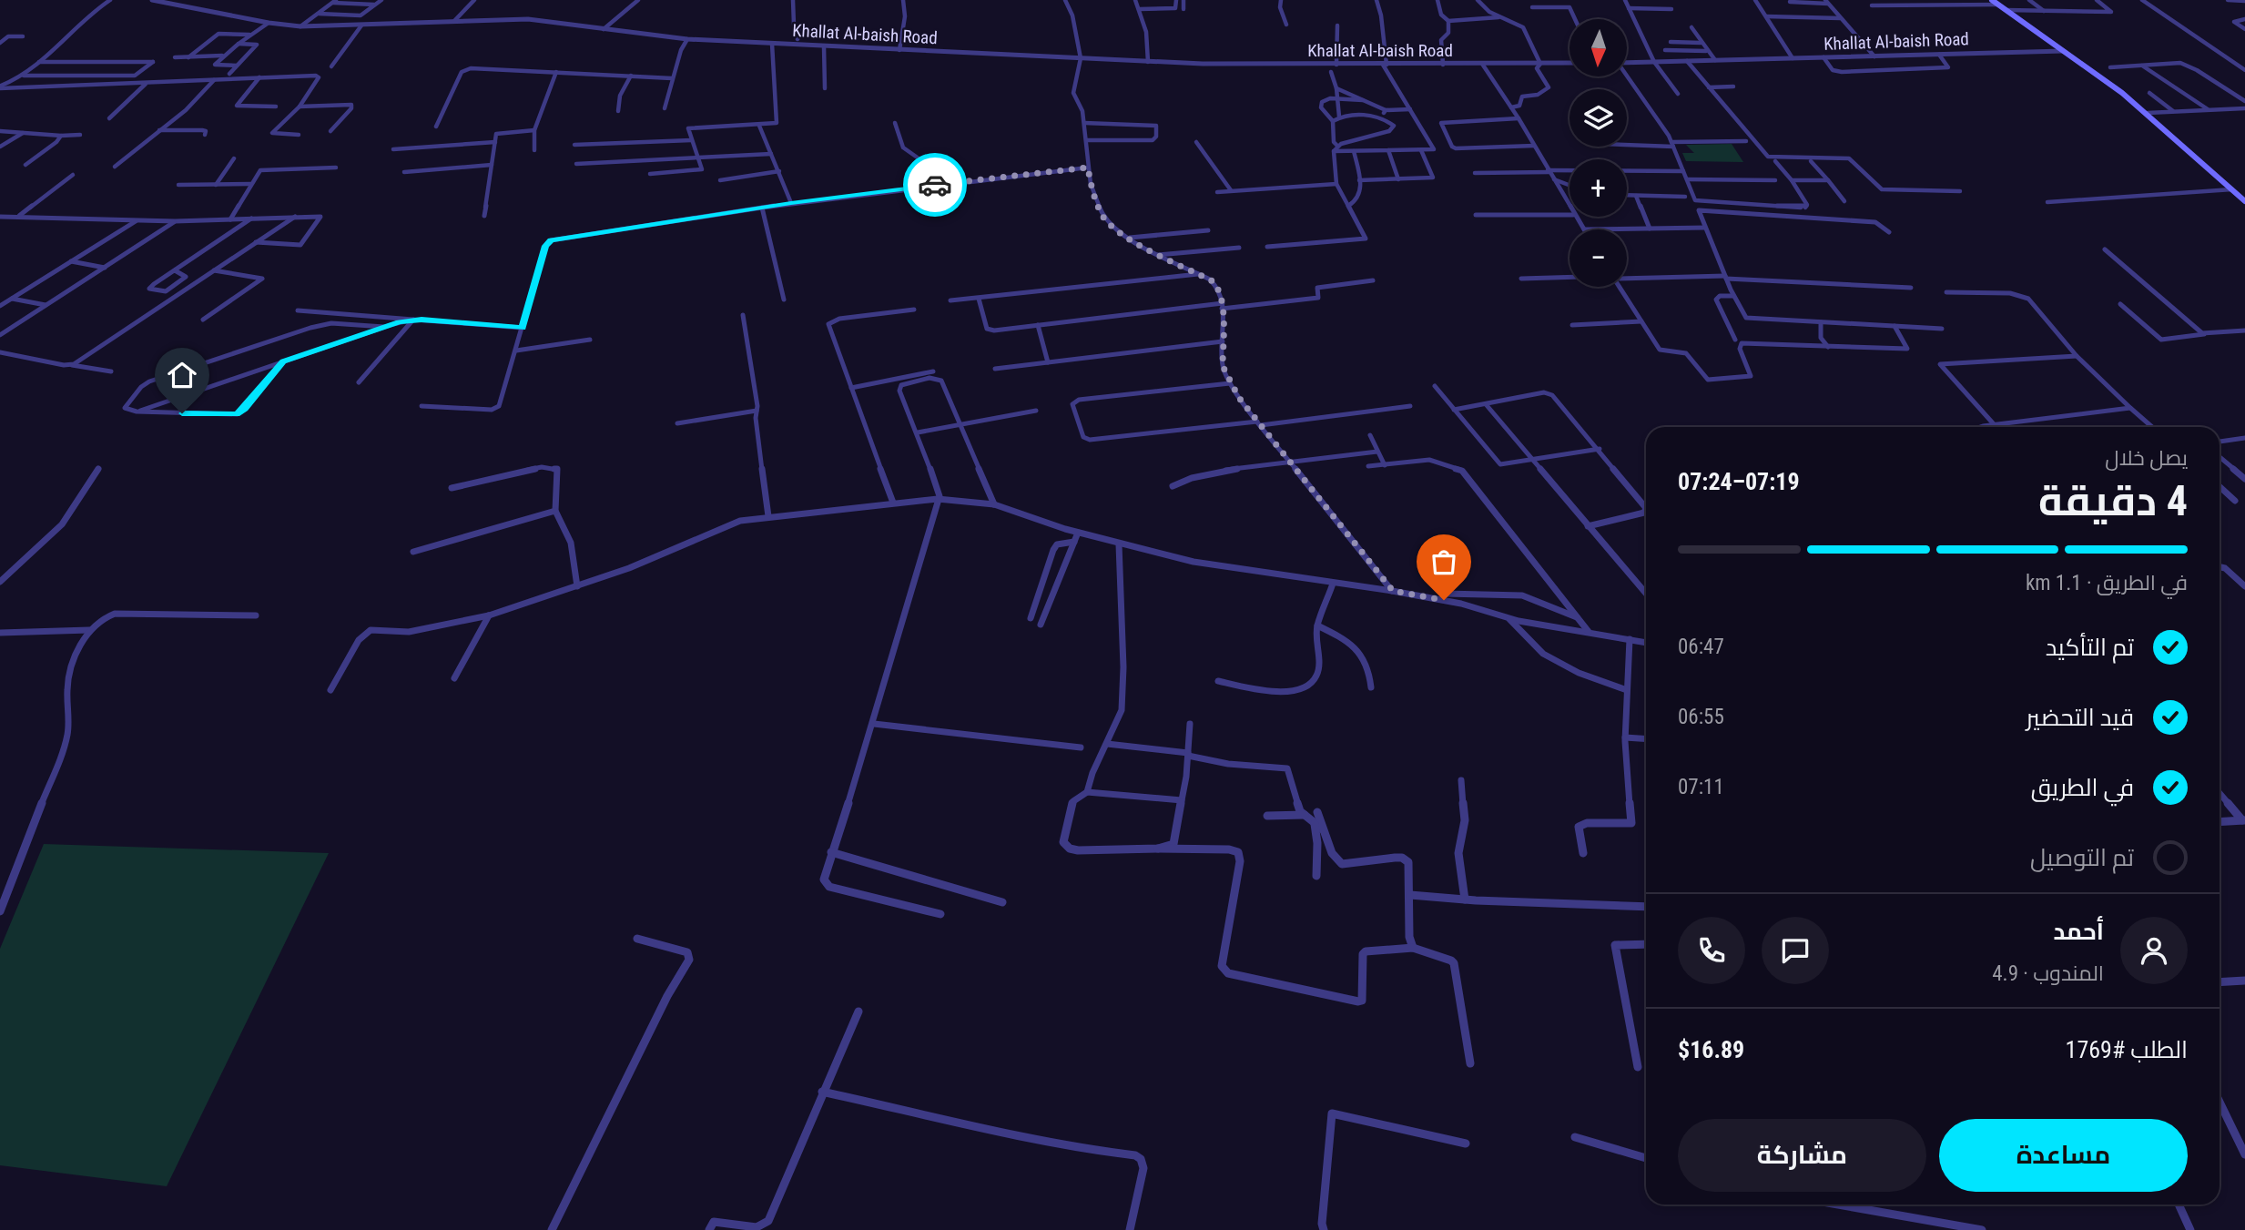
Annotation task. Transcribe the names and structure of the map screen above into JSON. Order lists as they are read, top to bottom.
{
  "streets": {
    "street": ["Khallat Al-baish Road"]
  },
  "north": "bottom",
  "page": {
    "map_buttons": ["+", "−"],
    "heading": ["4 دقيقة", "يصل خلال", "07:19–07:24"],
    "panel": [
      "أحمد",
      "المندوب · 4.9",
      "الطلب #1769",
      "$16.89"
    ],
    "bar": "في الطريق · 1.1 km",
    "list": [
      ["تم التأكيد", "06:47"],
      ["قيد التحضير", "06:55"],
      ["في الطريق", "07:11"],
      "تم التوصيل"
    ],
    "buttons": ["مساعدة", "مشاركة"]
  }
}
